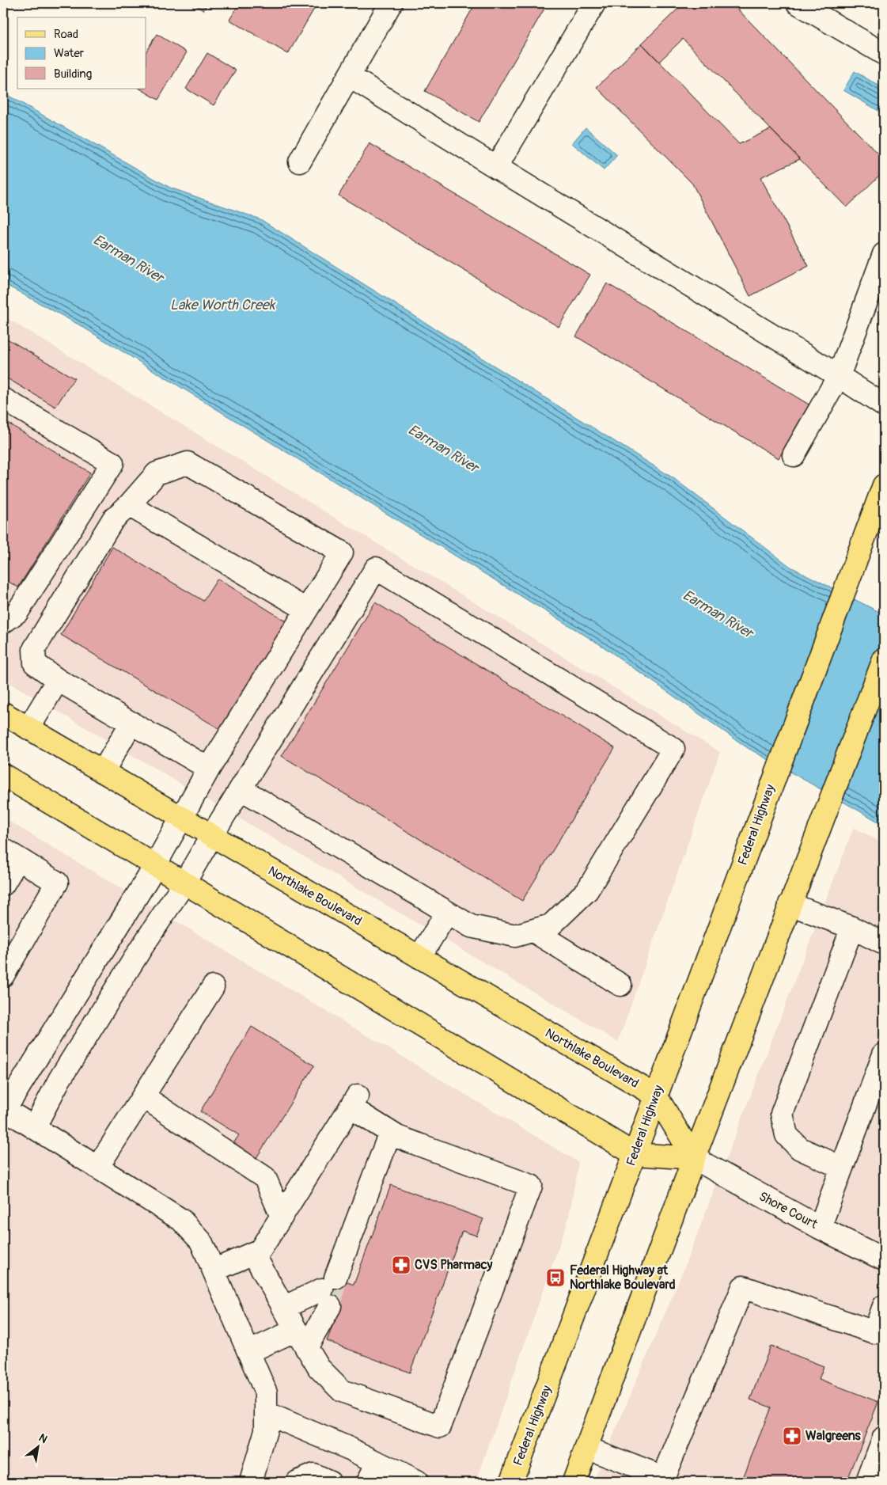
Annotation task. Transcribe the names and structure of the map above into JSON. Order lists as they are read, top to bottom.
{
  "streets": {
    "main road": ["Federal Highway", "Northlake Boulevard"],
    "street": ["Shore Court"]
  },
  "crossings": [
    ["Federal Highway", "Northlake Boulevard"],
    ["Northlake Boulevard", "Shore Court"]
  ],
  "water": ["Earman River", "Lake Worth Creek"],
  "places": {
    "pharmacy": ["CVS Pharmacy", "Walgreens"],
    "bus stop": ["Federal Highway at Northlake Boulevard"]
  },
  "legend": ["Road", "Water", "Building"],
  "north": "top right"
}
